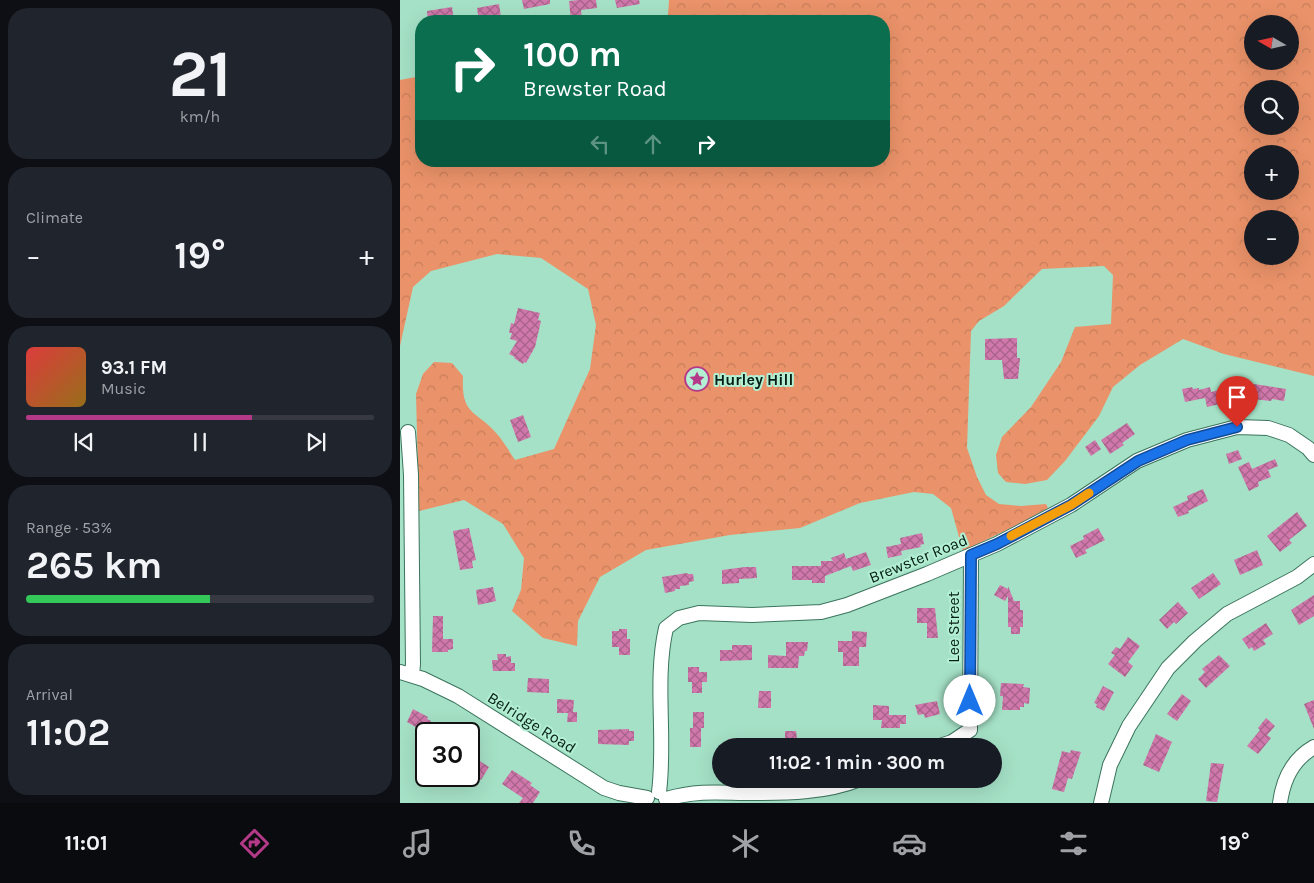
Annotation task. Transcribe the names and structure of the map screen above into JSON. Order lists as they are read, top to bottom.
{
  "streets": {
    "street": ["Brewster Road", "Lee Street", "Belridge Road"]
  },
  "crossings": [
    ["Brewster Road", "Lee Street"],
    ["Brewster Road", "Belridge Road"]
  ],
  "places": {
    "place": ["Hurley Hill"]
  },
  "north": "left",
  "page": {
    "tile": [
      ["21", "km/h"],
      "Climate",
      ["Range · 53%", "265 km"],
      ["Arrival", "11:02"]
    ],
    "map_buttons": ["+", "−"],
    "turn": ["100 m", "Brewster Road"],
    "heat": ["−", "19°", "+"],
    "song": ["93.1 FM", "Music"],
    "limit": "30",
    "trip": "11:02 · 1 min · 300 m",
    "tabs": ["11:01", "19°"]
  }
}
